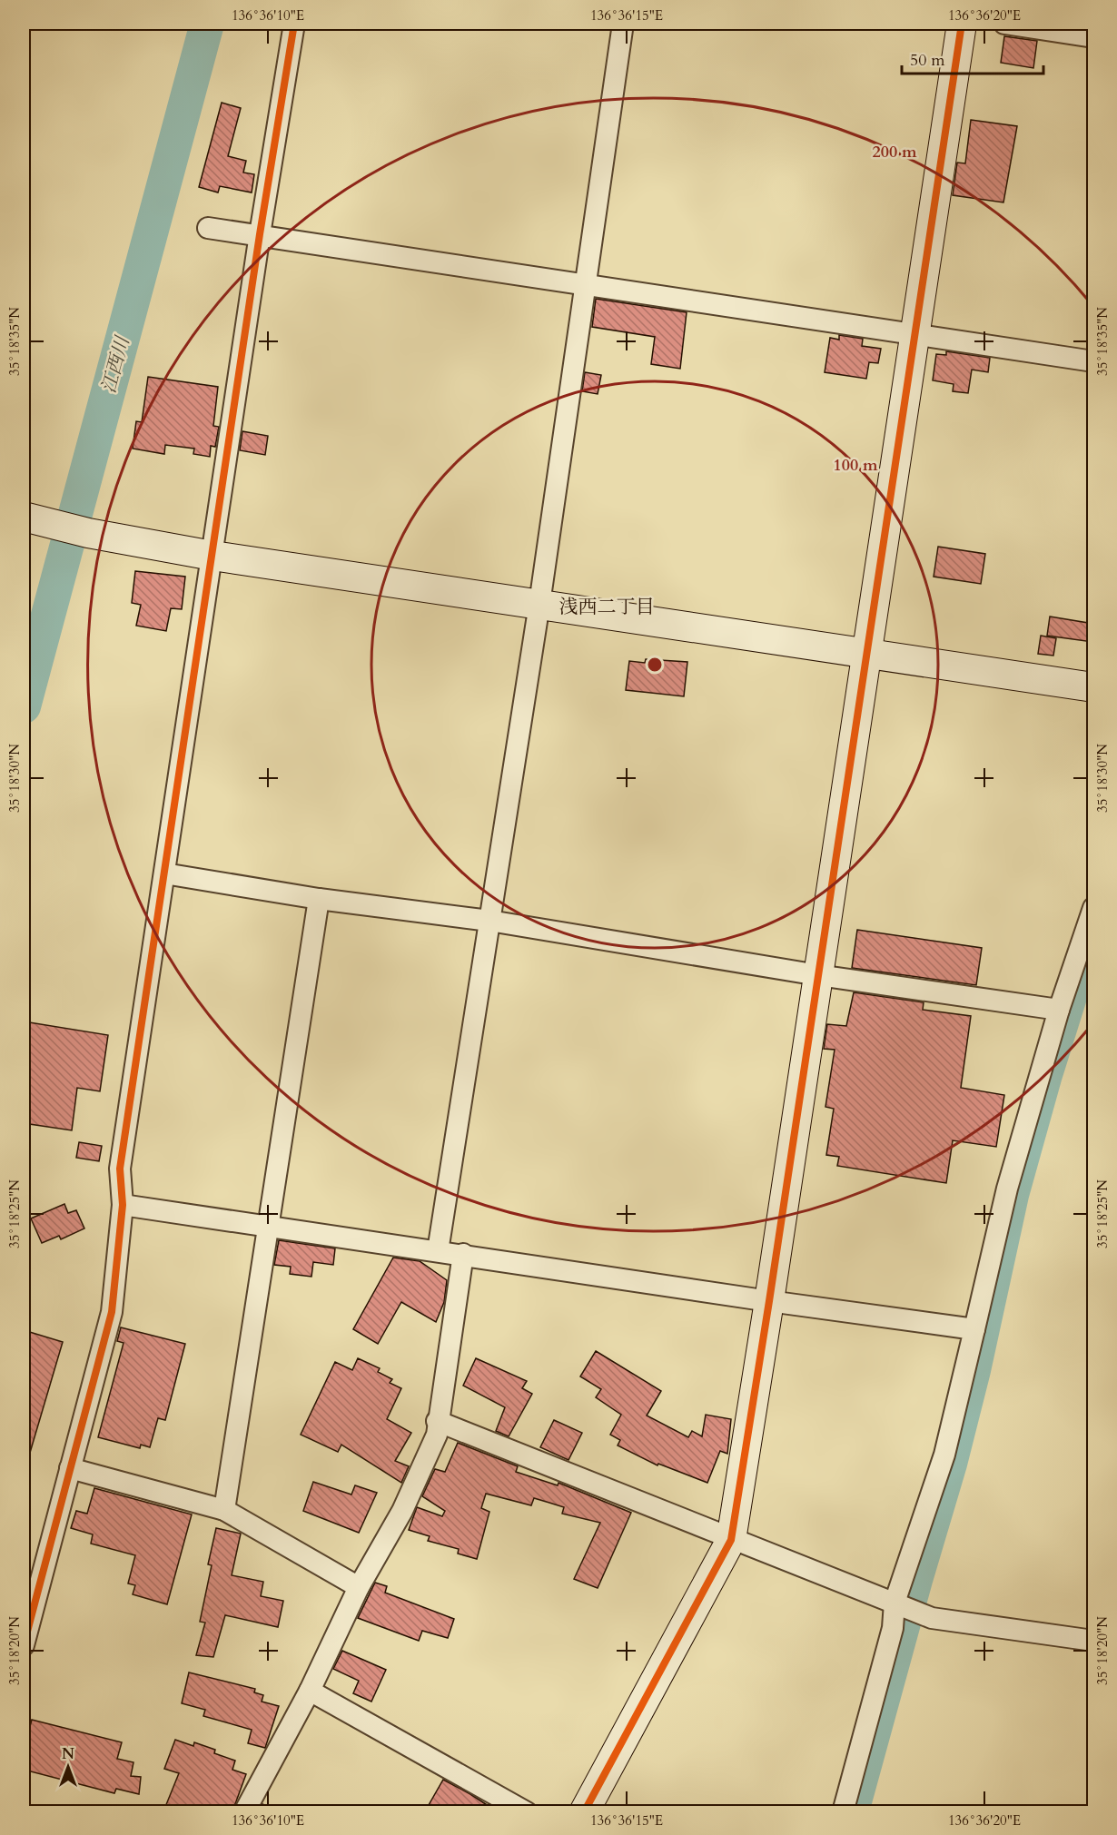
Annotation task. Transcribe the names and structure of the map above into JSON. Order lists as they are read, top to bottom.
{
  "districts": ["浅西二丁目"],
  "water": ["江西川"],
  "scale_bar": "50 m",
  "north": "top",
  "coordinates": [
    "136°36'10\"E",
    "136°36'15\"E",
    "136°36'20\"E",
    "35°18'35\"N",
    "35°18'30\"N",
    "35°18'25\"N",
    "35°18'20\"N"
  ],
  "rings": ["200 m", "100 m"]
}
